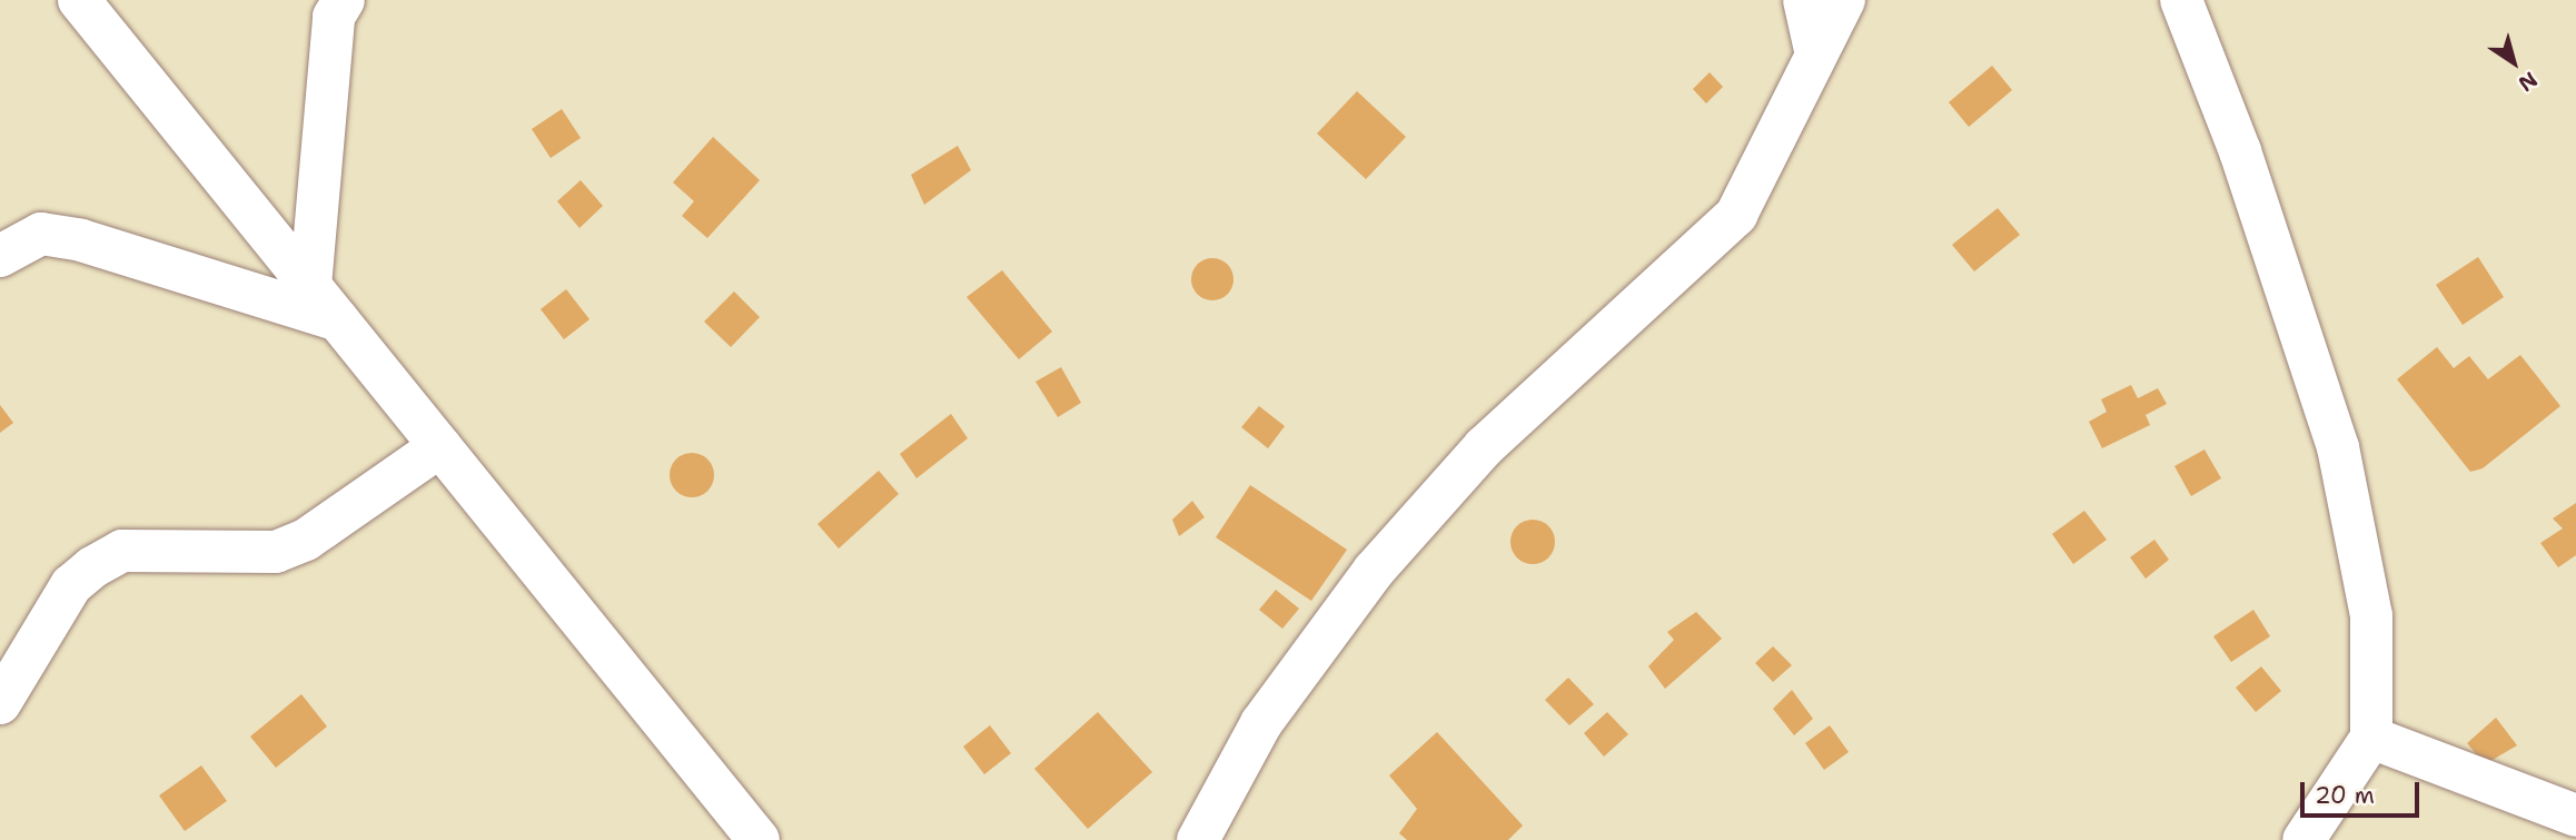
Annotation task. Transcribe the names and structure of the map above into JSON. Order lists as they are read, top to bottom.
{
  "scale_bar": "20 m",
  "north": "bottom right"
}
